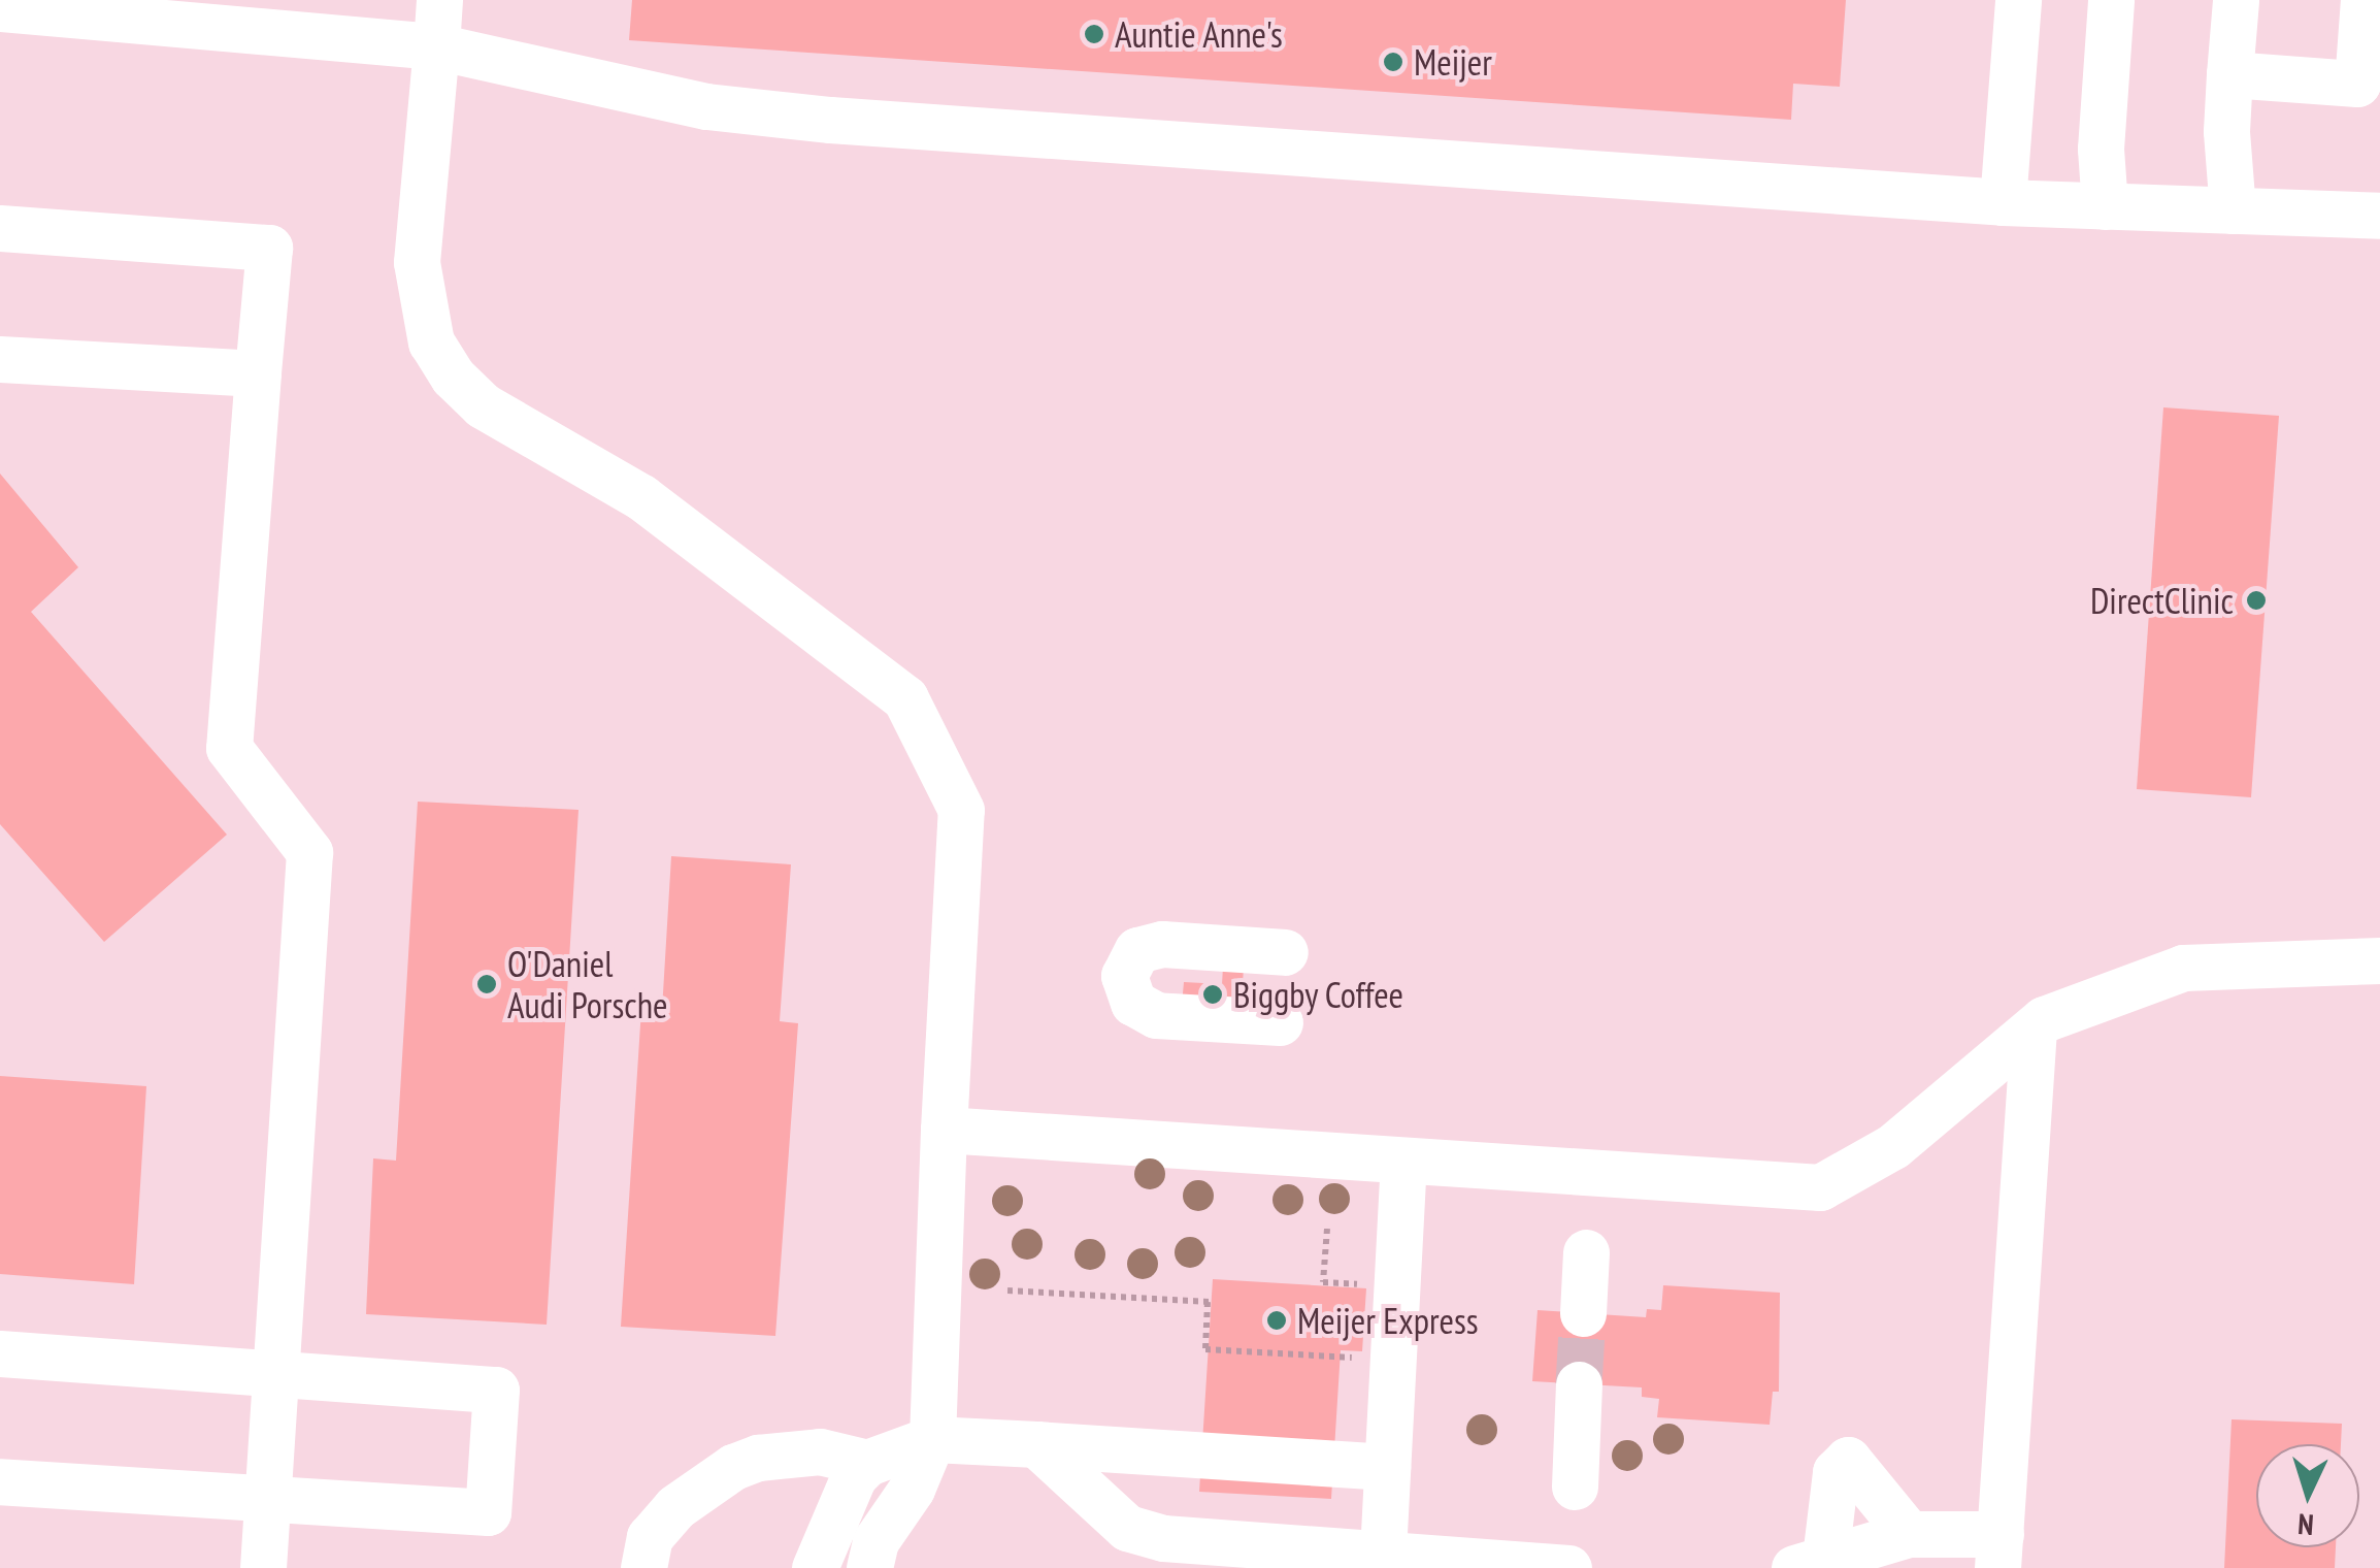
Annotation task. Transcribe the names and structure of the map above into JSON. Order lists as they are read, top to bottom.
{
  "places": [
    "Auntie Anne's",
    "Meijer",
    "DirectClinic",
    "O'Daniel Audi Porsche",
    "Biggby Coffee",
    "Meijer Express"
  ],
  "north": "bottom"
}
